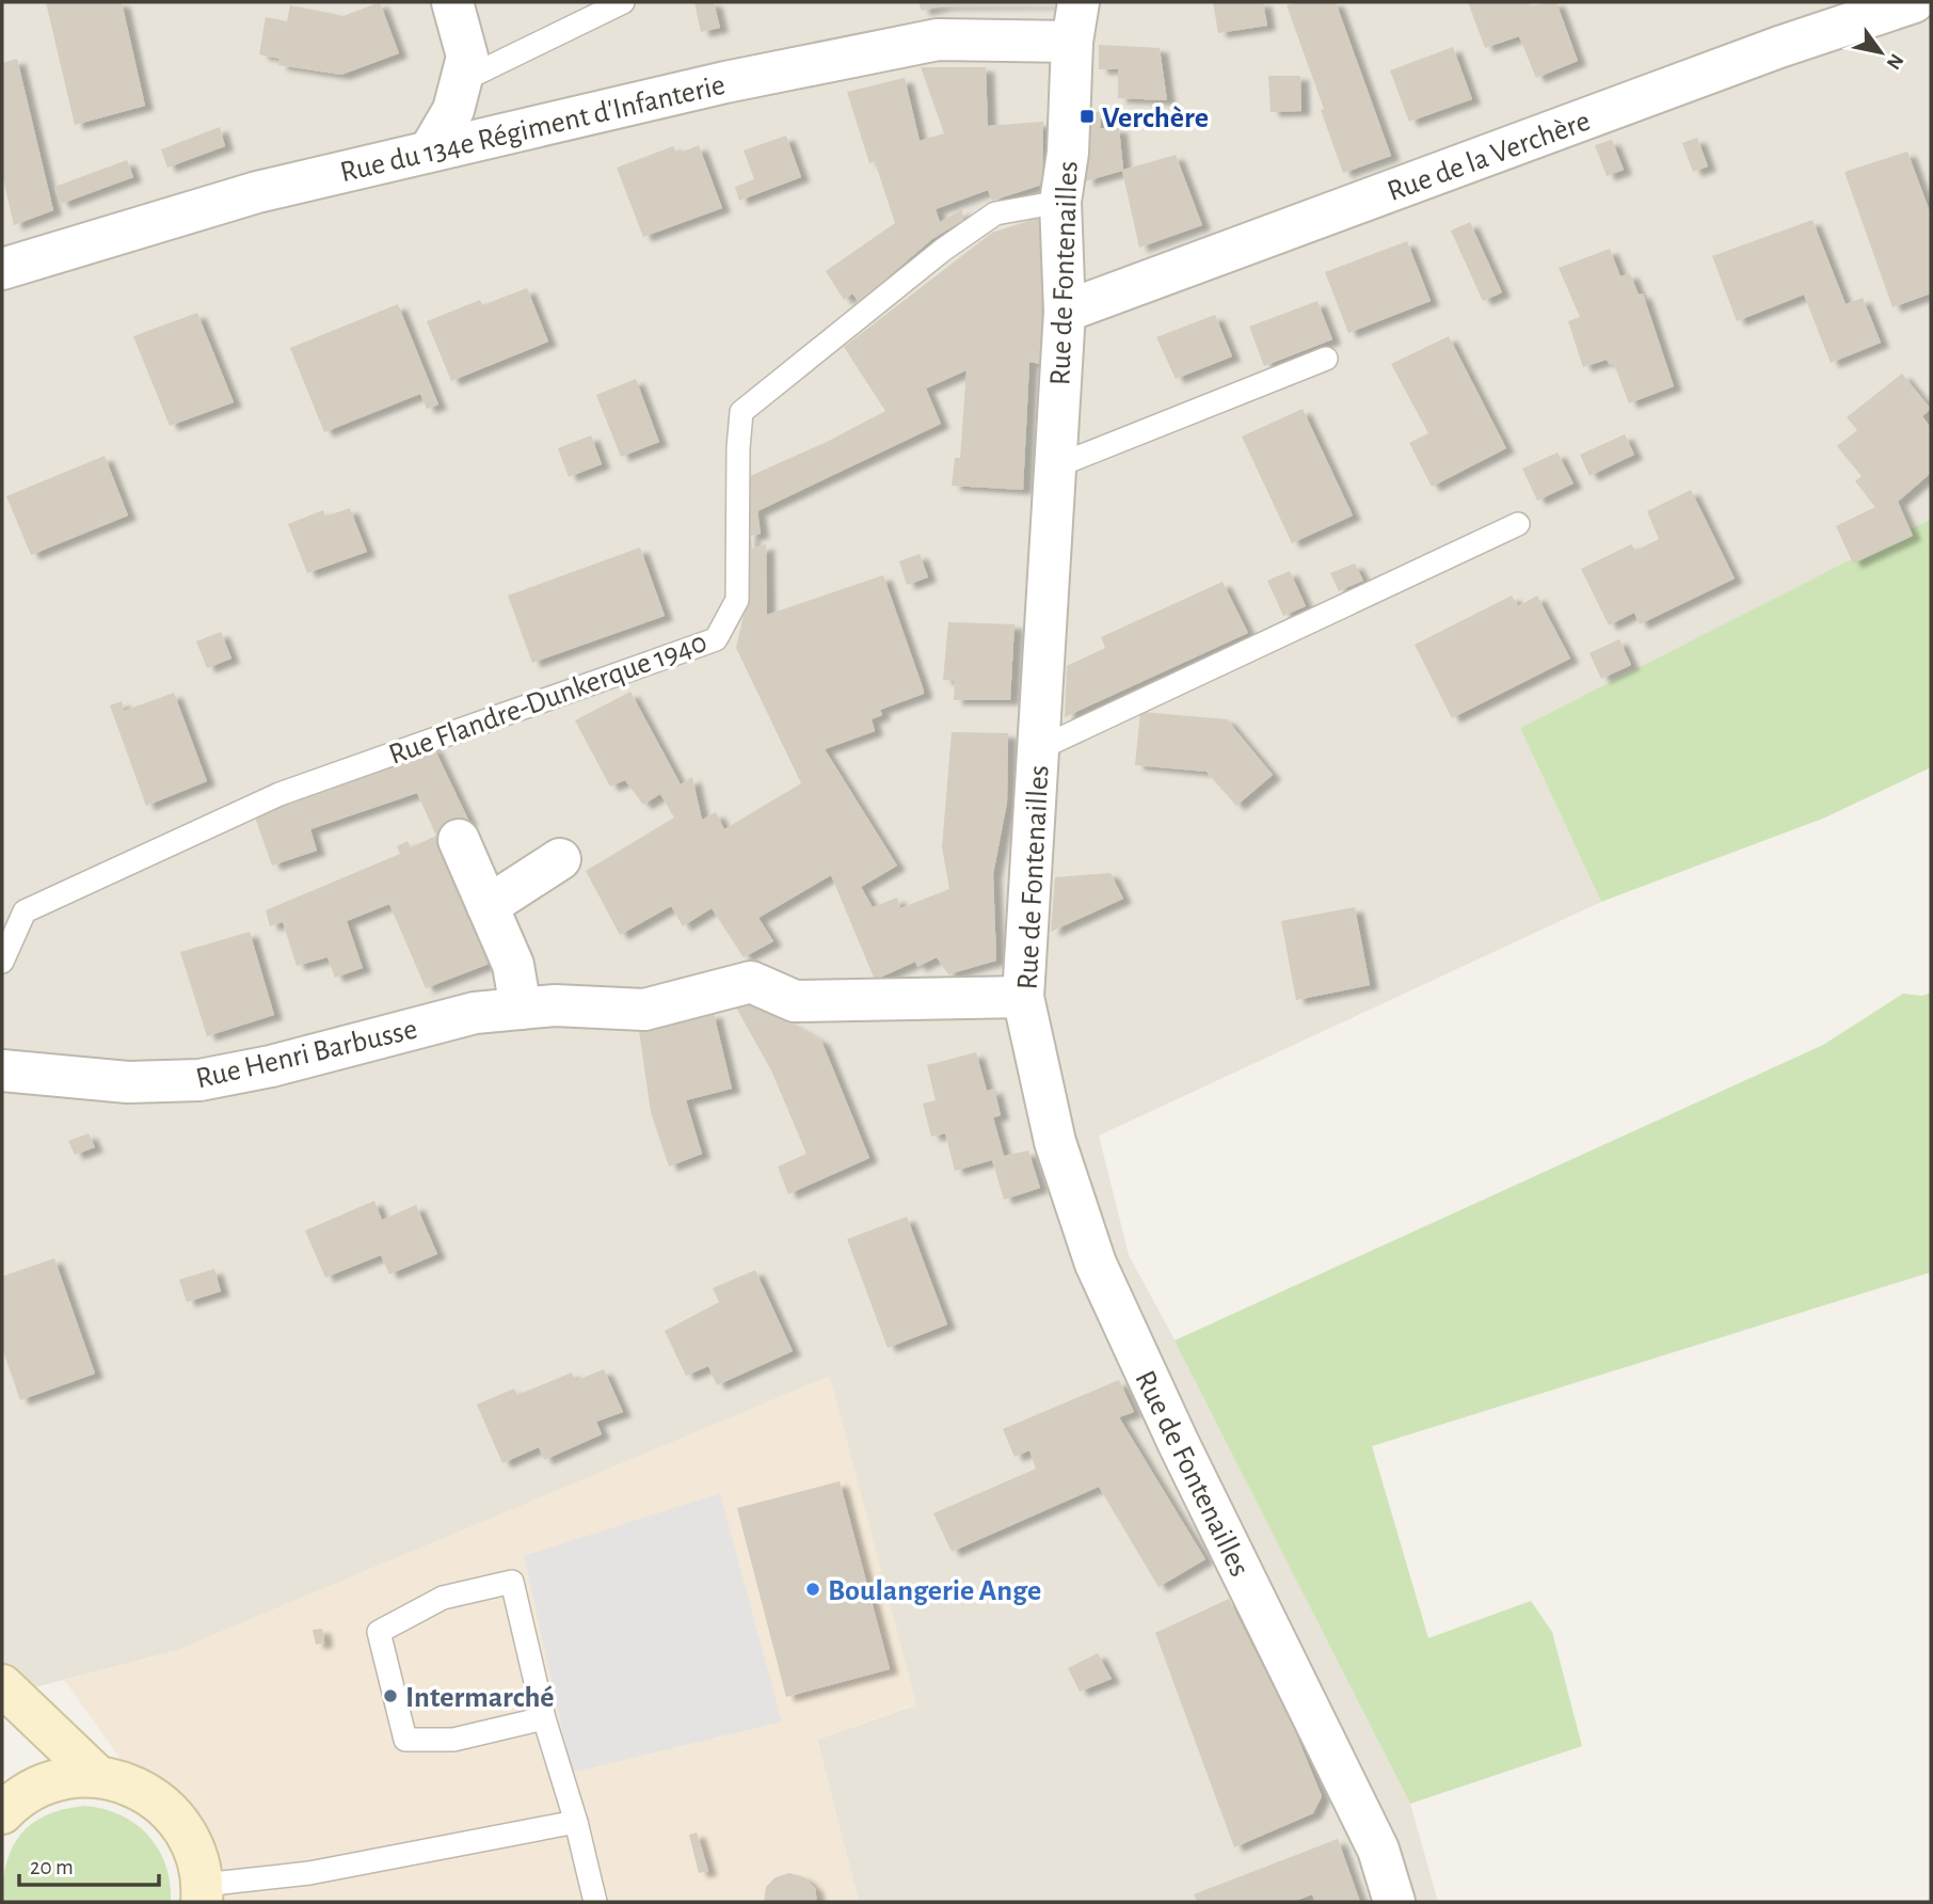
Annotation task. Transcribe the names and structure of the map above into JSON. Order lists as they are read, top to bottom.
{
  "streets": {
    "street": [
      "Rue du 134e Régiment d'Infanterie",
      "Rue de la Verchère",
      "Rue de Fontenailles",
      "Rue Henri Barbusse"
    ],
    "lane": ["Rue Flandre-Dunkerque 1940"]
  },
  "crossings": [
    ["Rue du 134e Régiment d'Infanterie", "Rue de Fontenailles"],
    ["Rue de la Verchère", "Rue de Fontenailles"],
    ["Rue de Fontenailles", "Rue Flandre-Dunkerque 1940"],
    ["Rue de Fontenailles", "Rue Henri Barbusse"]
  ],
  "places": {
    "transit": ["Verchère"],
    "other": ["Boulangerie Ange", "Intermarché"]
  },
  "scale_bar": "20 m",
  "north": "bottom right"
}
